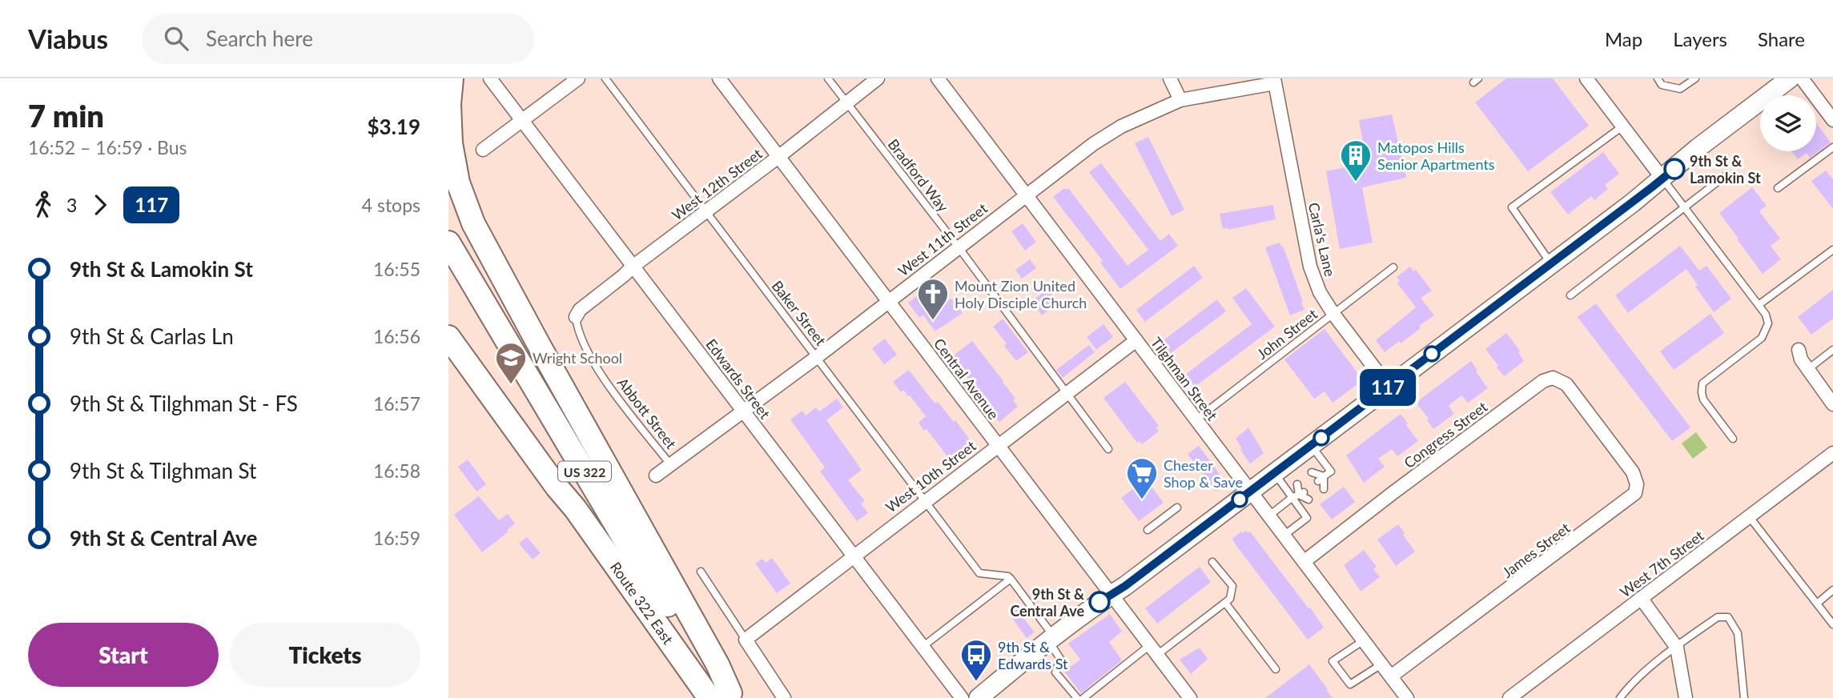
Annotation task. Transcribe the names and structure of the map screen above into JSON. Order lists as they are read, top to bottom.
{
  "streets": {
    "highway": ["US 322", "Route 322 East"],
    "street": [
      "West 12th Street",
      "West 11th Street",
      "Carla's Lane",
      "Edwards Street",
      "Central Avenue",
      "Tilghman Street",
      "Congress Street",
      "West 10th Street",
      "James Street",
      "West 7th Street"
    ],
    "lane": [
      "Bradford Way",
      "Baker Street",
      "John Street",
      "Abbott Street"
    ]
  },
  "crossings": [
    ["Bradford Way", "West 12th Street"],
    ["Bradford Way", "West 11th Street"],
    ["Bradford Way", "West 10th Street"],
    ["West 12th Street", "Baker Street"],
    ["West 12th Street", "Edwards Street"],
    ["West 12th Street", "Central Avenue"],
    ["West 12th Street", "Abbott Street"],
    ["West 11th Street", "Carla's Lane"],
    ["West 11th Street", "Baker Street"],
    ["West 11th Street", "Edwards Street"],
    ["West 11th Street", "Central Avenue"],
    ["West 11th Street", "Tilghman Street"],
    ["West 11th Street", "Abbott Street"],
    ["Carla's Lane", "John Street"],
    ["Baker Street", "West 10th Street"],
    ["John Street", "Tilghman Street"],
    ["Edwards Street", "West 10th Street"],
    ["Central Avenue", "West 10th Street"],
    ["Tilghman Street", "Congress Street"],
    ["Tilghman Street", "West 10th Street"],
    ["Tilghman Street", "James Street"],
    ["Congress Street", "James Street"],
    ["US 322", "Route 322 East"]
  ],
  "places": {
    "other": ["9th St & Lamokin St", "9th St & Central Ave"],
    "building": ["Matopos Hills Senior Apartments"],
    "church": ["Mount Zion United Holy Disciple Church"],
    "school or university": ["Wright School"],
    "supermarket": ["Chester Shop & Save"],
    "bus stop": ["9th St & Edwards St"]
  },
  "lines": ["bus line 117"],
  "page": {
    "header": "Viabus",
    "search": "Search here",
    "nav": ["Map", "Layers", "Share"],
    "heading": ["7 min", "16:52 – 16:59 · Bus", "$3.19"],
    "on_map": "117",
    "legs": ["3", "117", "4 stops"],
    "list": [
      {
        "name": "9th St & Lamokin St",
        "value": "16:55"
      },
      {
        "name": "9th St & Carlas Ln",
        "value": "16:56"
      },
      {
        "name": "9th St & Tilghman St - FS",
        "value": "16:57"
      },
      {
        "name": "9th St & Tilghman St",
        "value": "16:58"
      },
      {
        "name": "9th St & Central Ave",
        "value": "16:59"
      }
    ],
    "buttons": ["Start", "Tickets"]
  }
}
